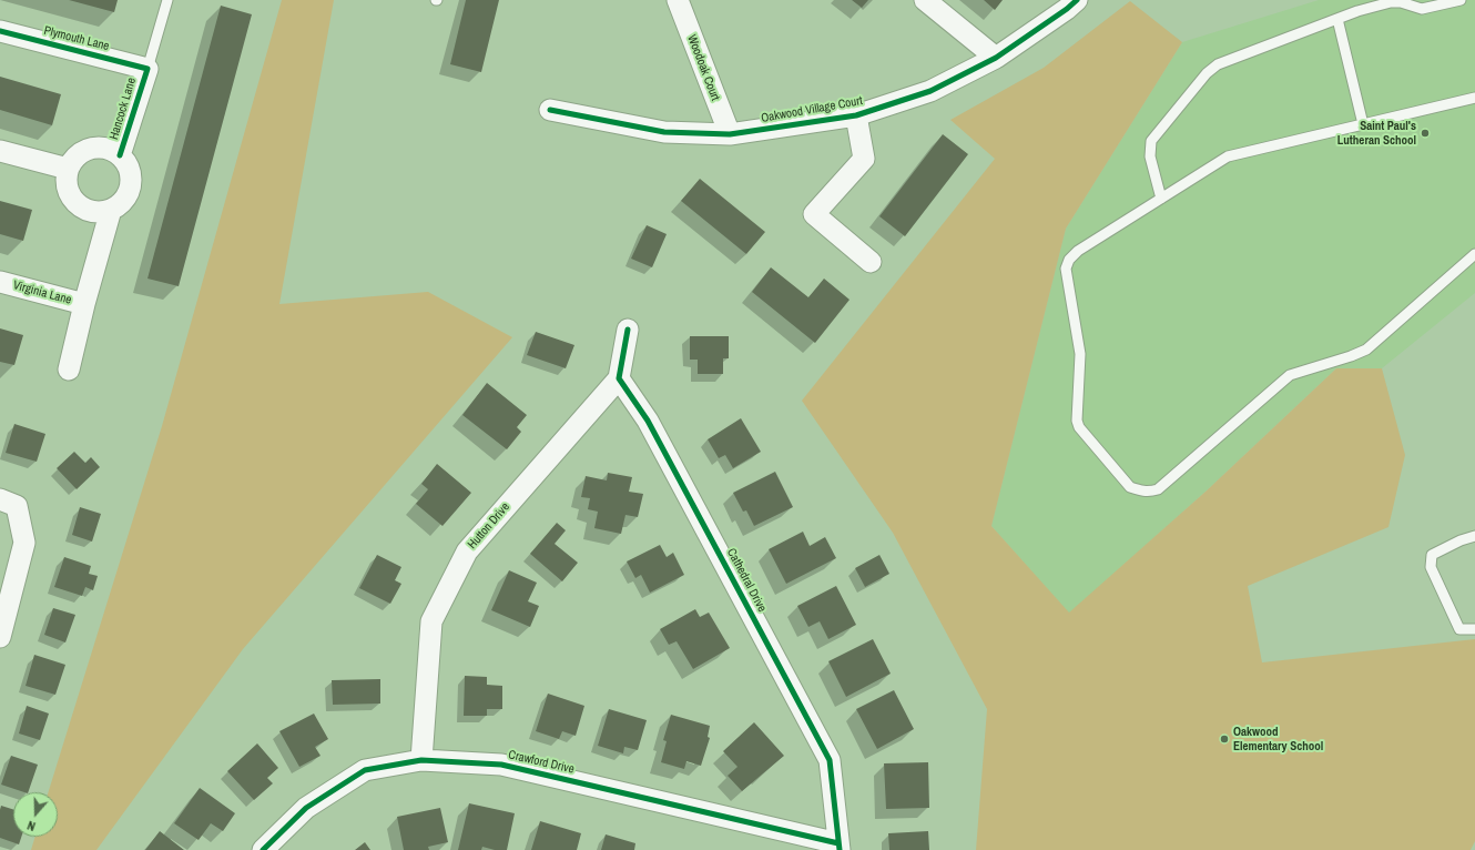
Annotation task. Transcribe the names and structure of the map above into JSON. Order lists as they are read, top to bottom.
{
  "streets": {
    "street": [
      "Plymouth Lane",
      "Woodoak Court",
      "Hancock Lane",
      "Oakwood Village Court",
      "Virginia Lane",
      "Hutton Drive",
      "Cathedral Drive",
      "Crawford Drive"
    ]
  },
  "crossings": [
    ["Plymouth Lane", "Hancock Lane"],
    ["Woodoak Court", "Oakwood Village Court"],
    ["Hutton Drive", "Cathedral Drive"],
    ["Hutton Drive", "Crawford Drive"],
    ["Cathedral Drive", "Crawford Drive"]
  ],
  "places": ["Saint Paul's Lutheran School", "Oakwood Elementary School"],
  "north": "bottom"
}
